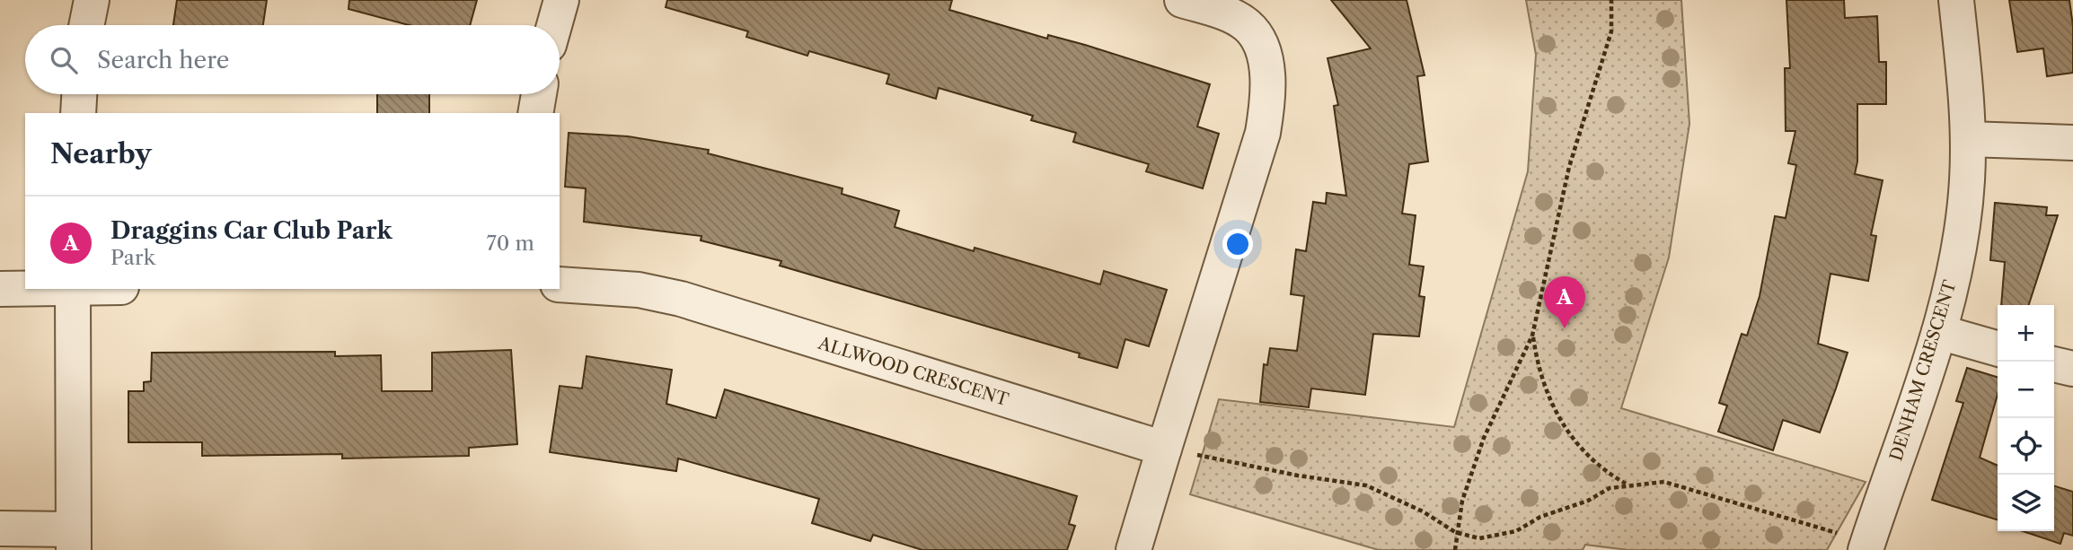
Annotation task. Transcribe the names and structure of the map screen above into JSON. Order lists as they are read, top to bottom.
{
  "streets": {
    "street": ["DENHAM CRESCENT", "ALLWOOD CRESCENT"]
  },
  "page": {
    "search": "Search here",
    "heading": "Nearby",
    "list": [
      {
        "mark": "A",
        "name": "Draggins Car Club Park",
        "note": "Park",
        "value": "70 m"
      }
    ],
    "pins": "A",
    "map_buttons": ["+", "−"]
  }
}
